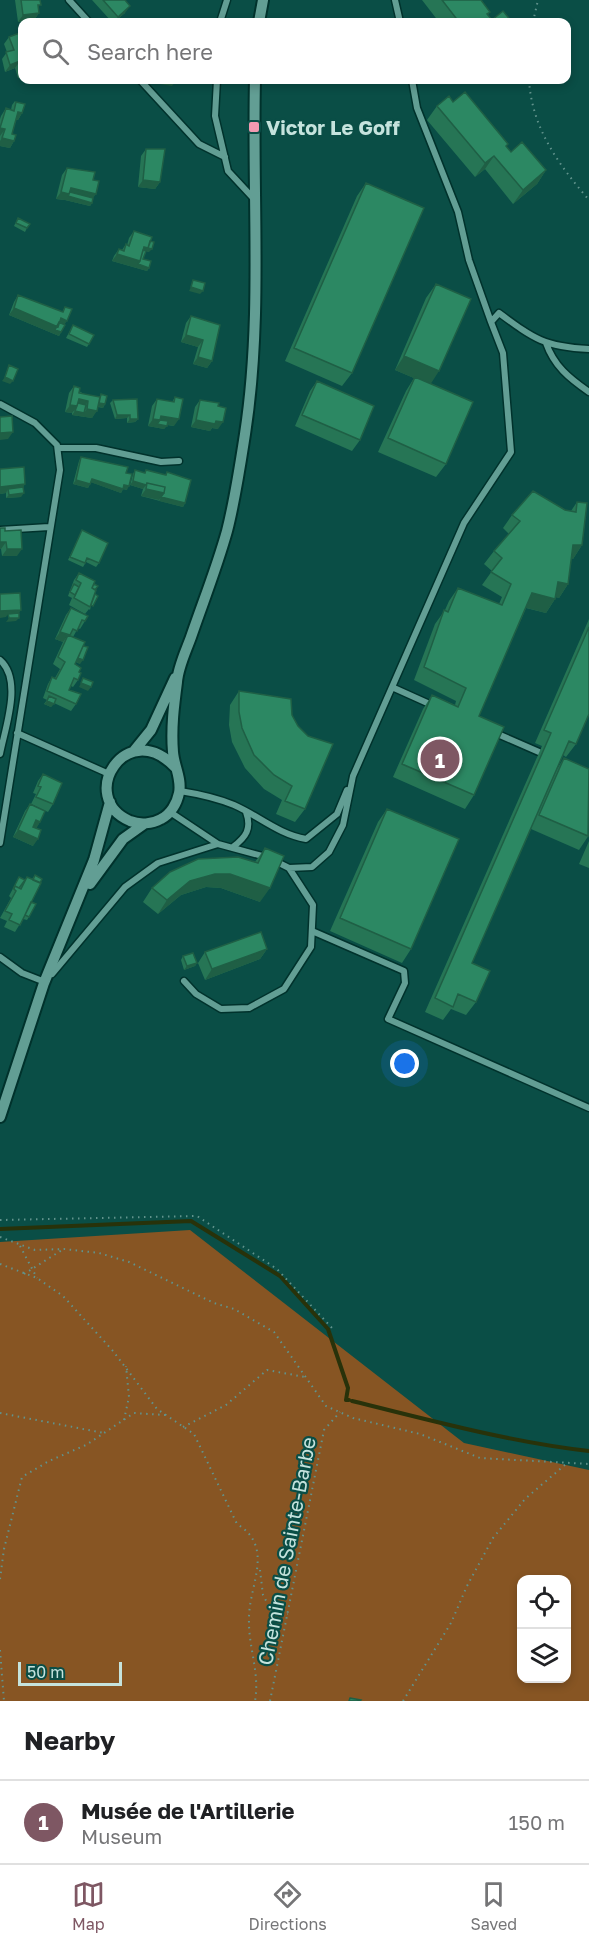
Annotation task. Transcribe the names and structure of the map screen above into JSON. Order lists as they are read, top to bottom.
{
  "streets": {
    "path": ["Chemin de Sainte-Barbe"]
  },
  "places": {
    "transit": ["Victor Le Goff"]
  },
  "scale_bar": "50 m",
  "page": {
    "search": "Search here",
    "pins": "1",
    "scale": "50 m",
    "heading": "Nearby",
    "list": [
      {
        "mark": "1",
        "name": "Musée de l'Artillerie",
        "note": "Museum",
        "value": "150 m"
      }
    ],
    "nav": ["Map", "Directions", "Saved"]
  }
}
